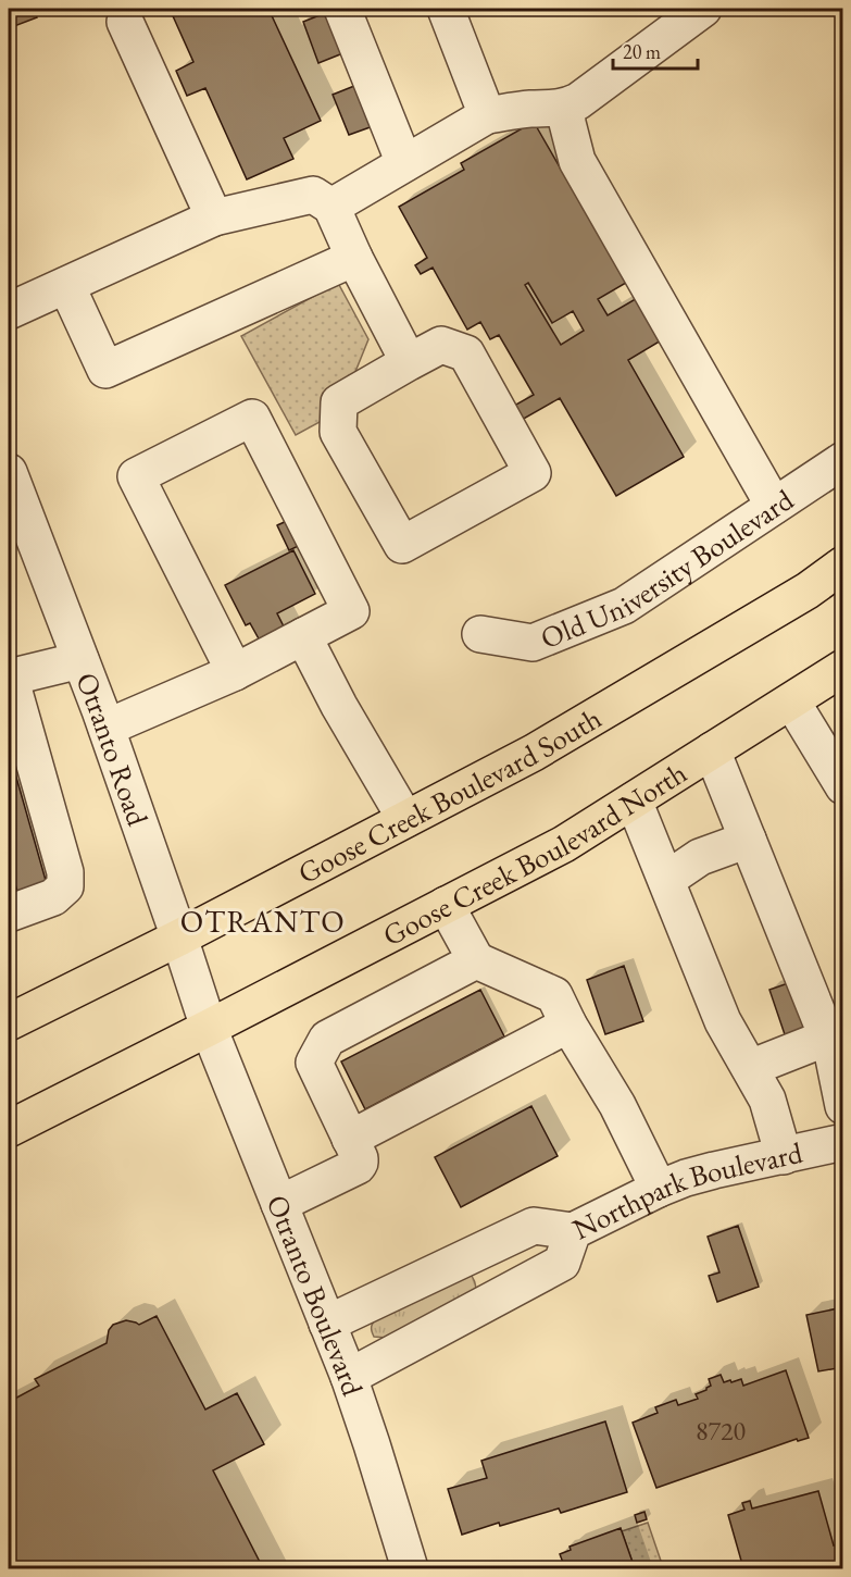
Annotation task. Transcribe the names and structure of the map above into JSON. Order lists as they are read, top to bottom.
{
  "streets": {
    "highway": ["Goose Creek Boulevard South", "Goose Creek Boulevard North"],
    "street": [
      "Old University Boulevard",
      "Otranto Road",
      "Northpark Boulevard",
      "Otranto Boulevard"
    ]
  },
  "crossings": [
    ["Otranto Road", "Goose Creek Boulevard South"],
    ["Otranto Road", "Goose Creek Boulevard North"],
    ["Otranto Road", "Otranto Boulevard"],
    ["Goose Creek Boulevard North", "Otranto Boulevard"],
    ["Northpark Boulevard", "Otranto Boulevard"]
  ],
  "districts": ["OTRANTO"],
  "house_numbers": ["8720"],
  "scale_bar": "20 m"
}
